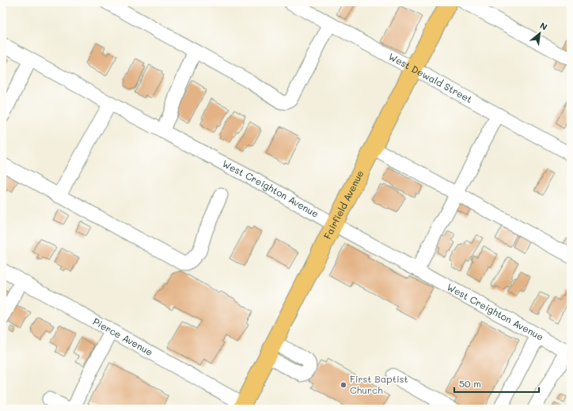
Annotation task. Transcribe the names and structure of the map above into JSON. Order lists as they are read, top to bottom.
{
  "streets": {
    "main road": ["Fairfield Avenue"],
    "street": ["West Dewald Street", "West Creighton Avenue", "Pierce Avenue"]
  },
  "crossings": [
    ["West Dewald Street", "Fairfield Avenue"],
    ["West Creighton Avenue", "Fairfield Avenue"],
    ["Fairfield Avenue", "Pierce Avenue"]
  ],
  "places": ["First Baptist Church"],
  "scale_bar": "50 m",
  "north": "top right"
}
